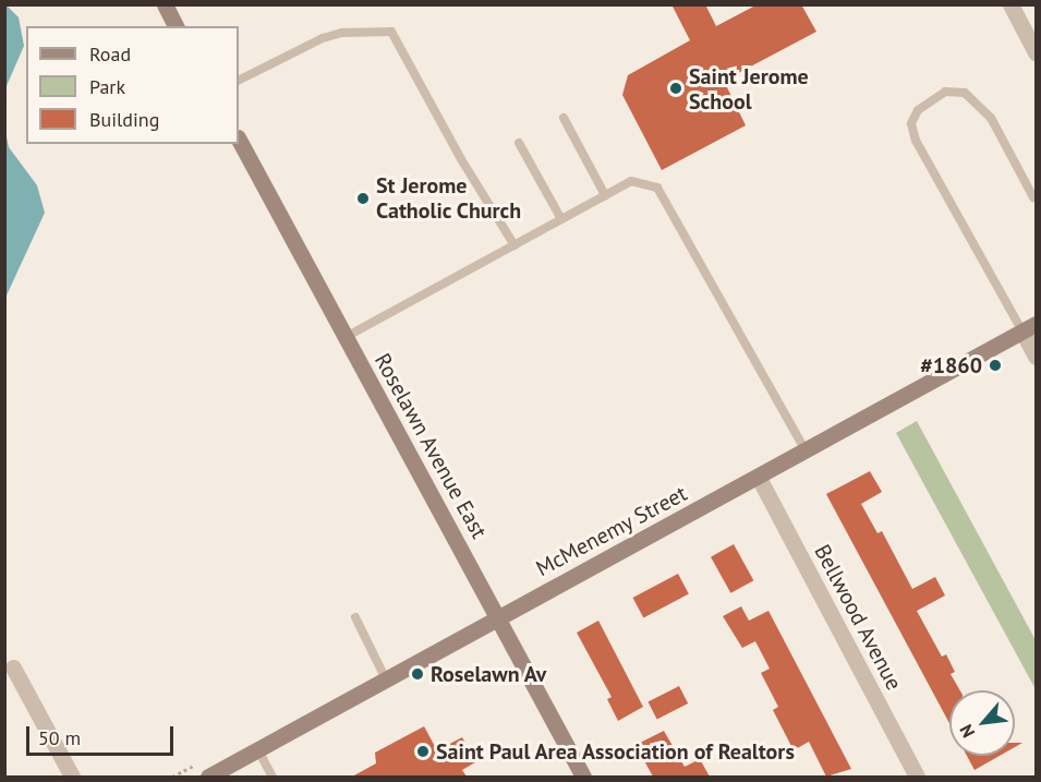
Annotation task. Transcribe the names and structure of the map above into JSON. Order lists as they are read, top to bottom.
{
  "streets": {
    "street": ["Roselawn Avenue East", "McMenemy Street", "Bellwood Avenue"]
  },
  "crossings": [
    ["Roselawn Avenue East", "McMenemy Street"],
    ["McMenemy Street", "Bellwood Avenue"]
  ],
  "places": [
    "Saint Jerome School",
    "St Jerome Catholic Church",
    "#1860",
    "Roselawn Av",
    "Saint Paul Area Association of Realtors"
  ],
  "legend": ["Road", "Park", "Building"],
  "scale_bar": "50 m",
  "north": "bottom left"
}
